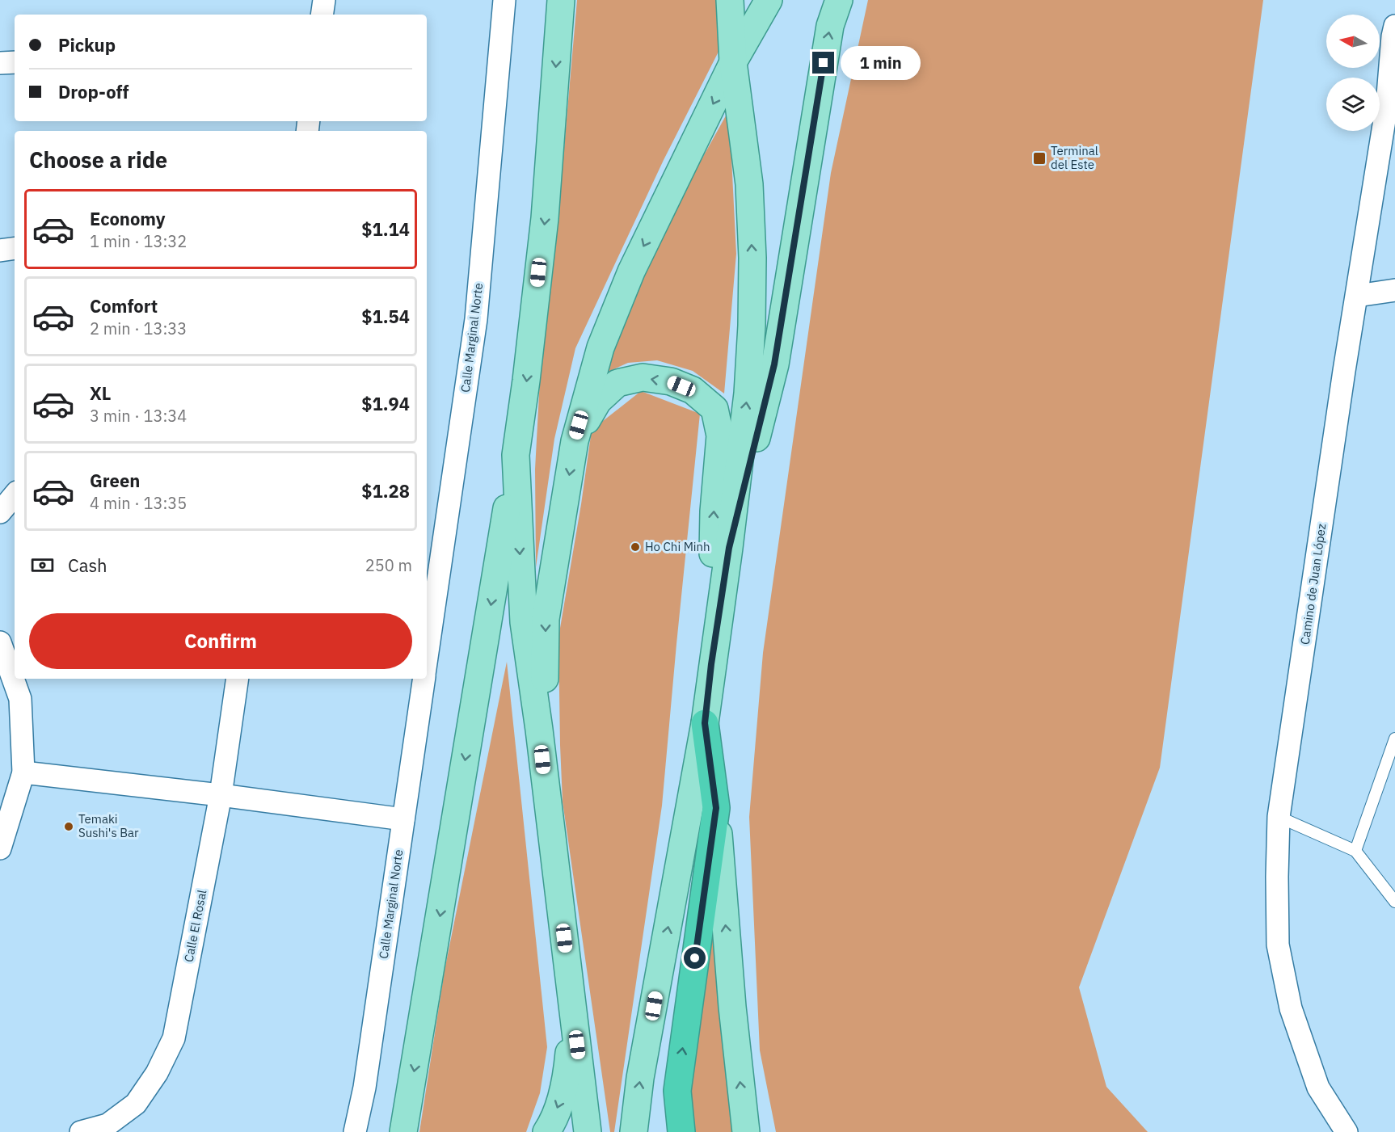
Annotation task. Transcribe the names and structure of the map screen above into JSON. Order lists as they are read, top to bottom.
{
  "streets": {
    "street": ["Calle Marginal Norte", "Camino de Juan López", "Calle El Rosal"]
  },
  "places": {
    "transit": ["Terminal del Este"],
    "other": ["Ho Chi Minh", "Temaki Sushi's Bar"]
  },
  "north": "left",
  "page": {
    "banner": ["Pickup", "Drop-off"],
    "bubble": "1 min",
    "heading": "Choose a ride",
    "list": [
      {
        "name": "Economy",
        "note": "1 min · 13:32",
        "value": "$1.14"
      },
      {
        "name": "Comfort",
        "note": "2 min · 13:33",
        "value": "$1.54"
      },
      {
        "name": "XL",
        "note": "3 min · 13:34",
        "value": "$1.94"
      },
      {
        "name": "Green",
        "note": "4 min · 13:35",
        "value": "$1.28"
      }
    ],
    "pay": ["Cash", "250 m"],
    "buttons": "Confirm"
  }
}
